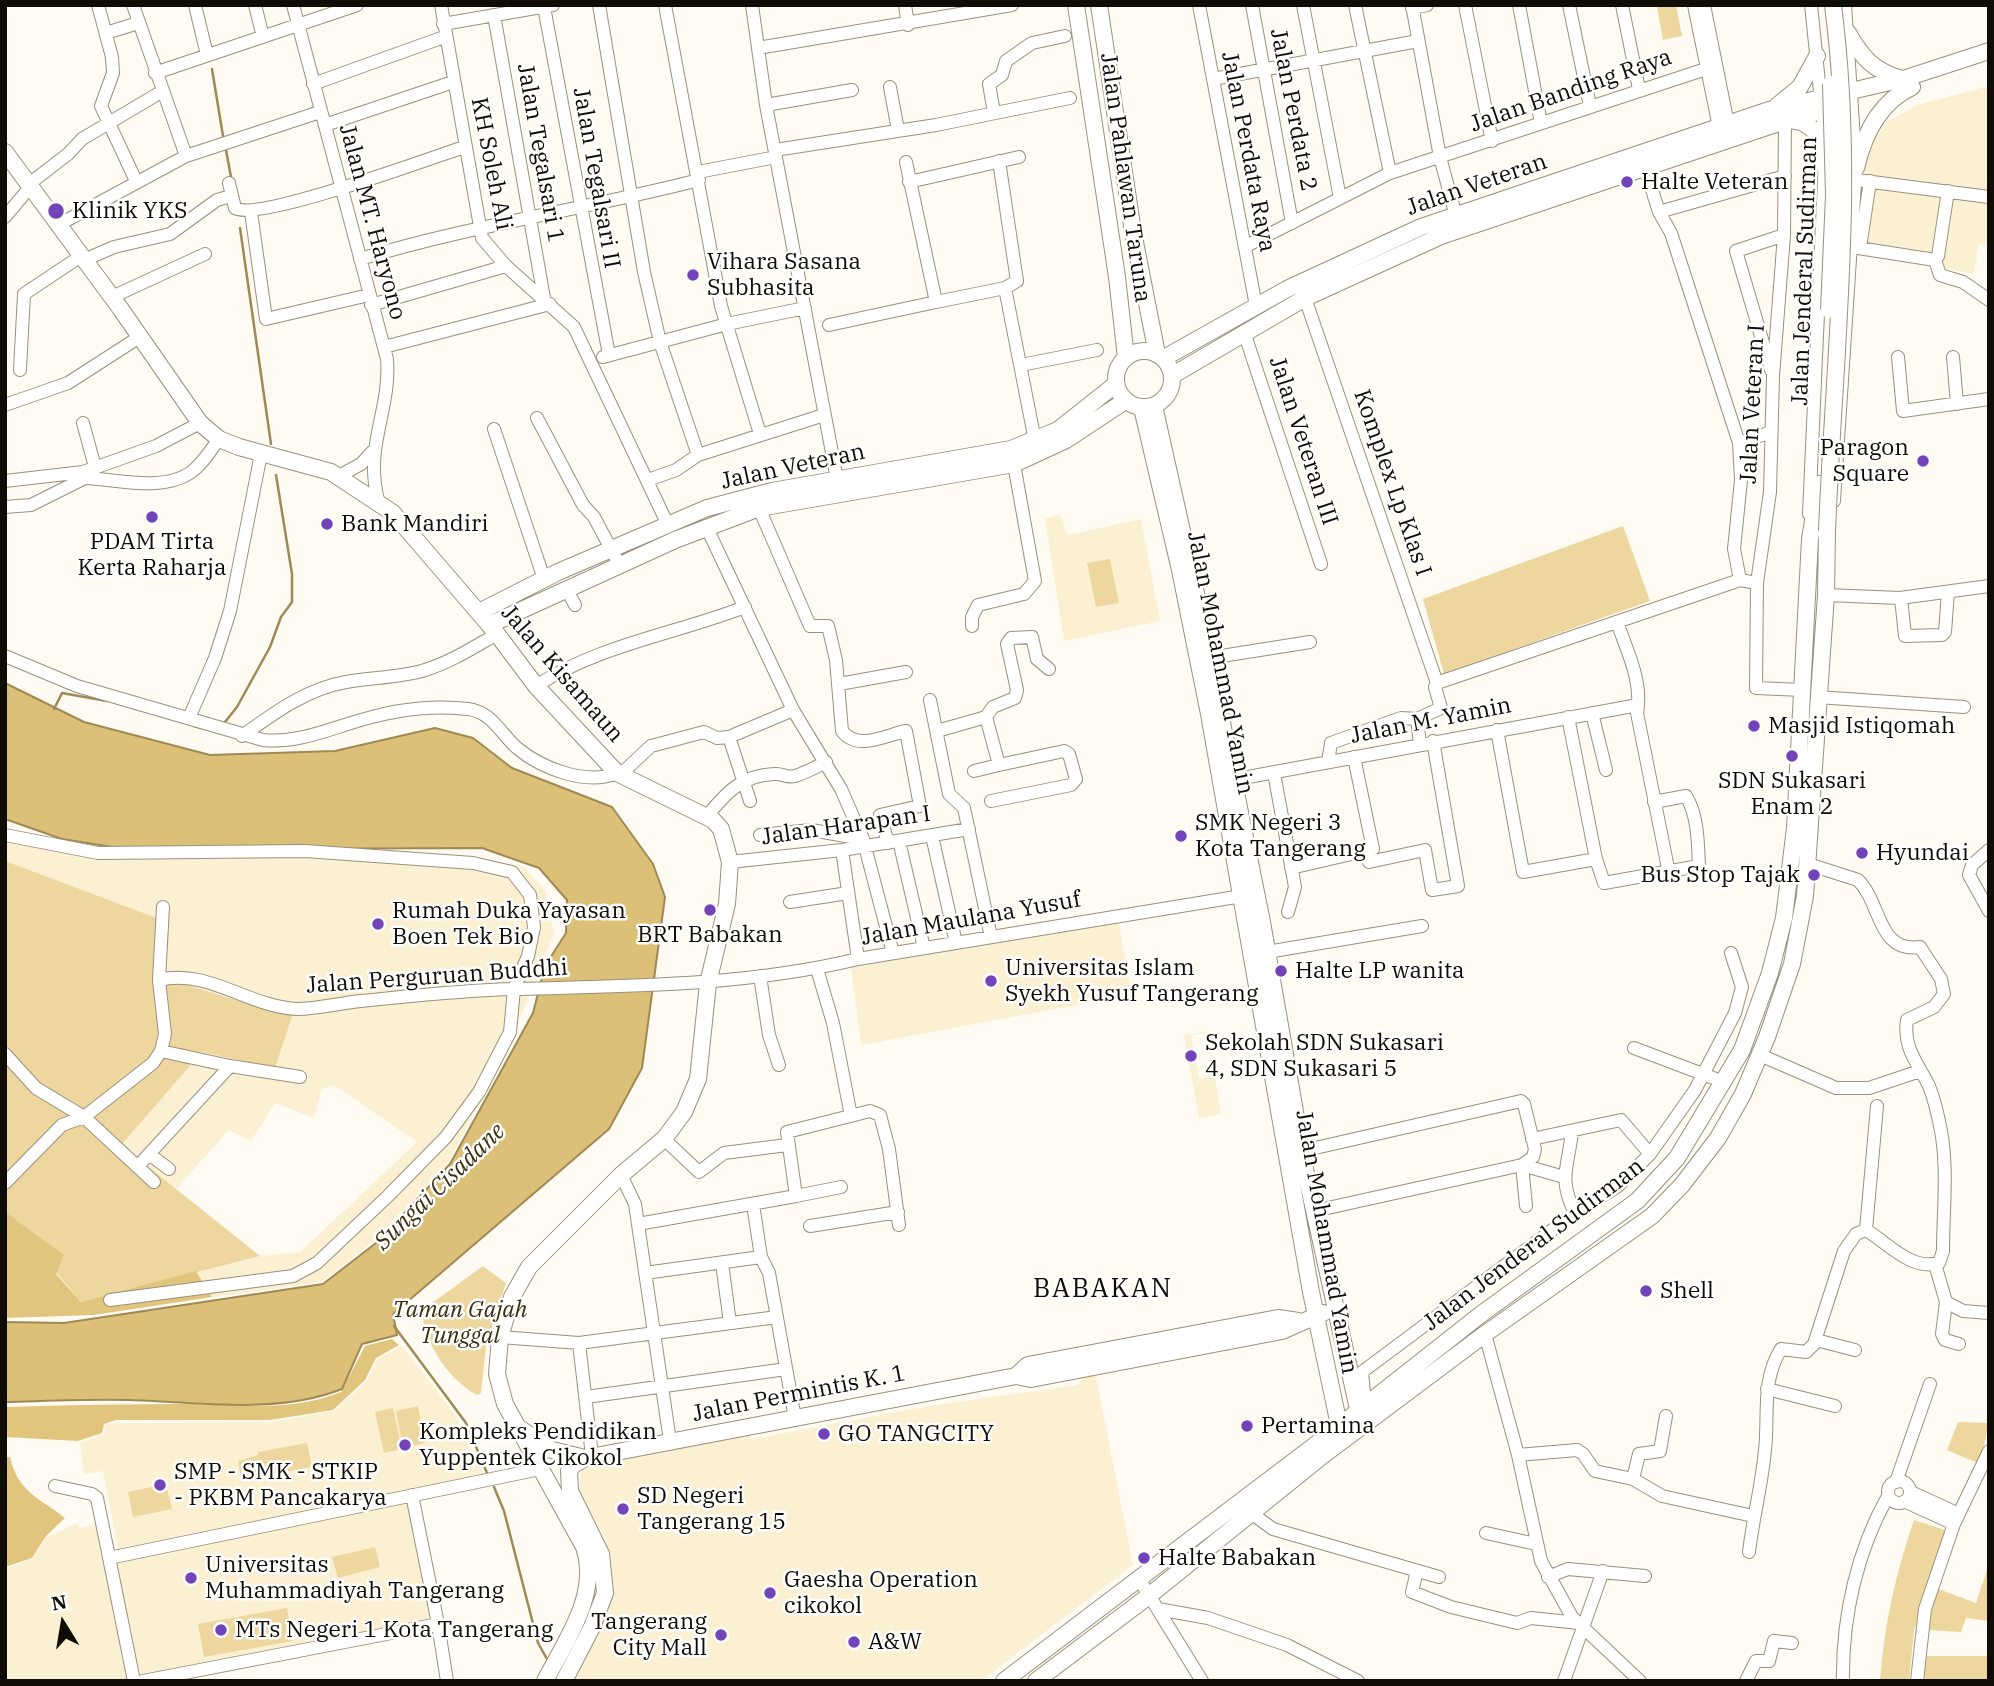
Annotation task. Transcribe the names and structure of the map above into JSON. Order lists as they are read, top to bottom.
{
  "streets": {
    "main road": [
      "Jalan Pahlawan Taruna",
      "Jalan Veteran",
      "Jalan Jenderal Sudirman",
      "Jalan Mohammad Yamin",
      "Jalan Kisamaun",
      "Jalan Permintis K. 1"
    ],
    "street": [
      "Jalan Banding Raya",
      "Jalan Perdata 2",
      "Jalan Perdata Raya",
      "Jalan Tegalsari 1",
      "KH Soleh Ali",
      "Jalan Tegalsari II",
      "Jalan MT. Haryono",
      "Jalan Veteran I",
      "Jalan Veteran III",
      "Komplex Lp Klas I",
      "Jalan M. Yamin",
      "Jalan Harapan I",
      "Jalan Maulana Yusuf",
      "Jalan Perguruan Buddhi"
    ]
  },
  "crossings": [
    ["Jalan Banding Raya", "Jalan Perdata 2"],
    ["Jalan Banding Raya", "Jalan Perdata Raya"],
    ["Jalan Perdata Raya", "Jalan Veteran"],
    ["Jalan Tegalsari 1", "KH Soleh Ali"],
    ["KH Soleh Ali", "Jalan Veteran"],
    ["Jalan Pahlawan Taruna", "Jalan Veteran"],
    ["Jalan Pahlawan Taruna", "Jalan Mohammad Yamin"],
    ["Jalan Veteran", "Jalan Jenderal Sudirman"],
    ["Jalan Veteran", "Jalan Veteran I"],
    ["Jalan Veteran", "Jalan Veteran III"],
    ["Jalan Veteran", "Komplex Lp Klas I"],
    ["Jalan Veteran", "Jalan Mohammad Yamin"],
    ["Jalan Veteran", "Jalan Kisamaun"],
    ["Jalan MT. Haryono", "Jalan Kisamaun"],
    ["Jalan Jenderal Sudirman", "Jalan Veteran I"],
    ["Jalan Jenderal Sudirman", "Jalan Mohammad Yamin"],
    ["Jalan Mohammad Yamin", "Jalan M. Yamin"],
    ["Jalan Mohammad Yamin", "Jalan Maulana Yusuf"],
    ["Jalan Mohammad Yamin", "Jalan Permintis K. 1"],
    ["Jalan Kisamaun", "Jalan Harapan I"],
    ["Jalan Kisamaun", "Jalan Maulana Yusuf"],
    ["Jalan Kisamaun", "Jalan Perguruan Buddhi"],
    ["Jalan Kisamaun", "Jalan Permintis K. 1"],
    ["Jalan Maulana Yusuf", "Jalan Perguruan Buddhi"]
  ],
  "districts": ["BABAKAN"],
  "water": ["Sungai Cisadane"],
  "parks": ["Taman Gajah Tunggal"],
  "places": [
    "Halte Veteran",
    "Klinik YKS",
    "Vihara Sasana Subhasita",
    "Paragon Square",
    "PDAM Tirta Kerta Raharja",
    "Bank Mandiri",
    "Masjid Istiqomah",
    "SDN Sukasari Enam 2",
    "SMK Negeri 3 Kota Tangerang",
    "Hyundai",
    "Bus Stop Tajak",
    "BRT Babakan",
    "Rumah Duka Yayasan Boen Tek Bio",
    "Halte LP wanita",
    "Universitas Islam Syekh Yusuf Tangerang",
    "Sekolah SDN Sukasari 4, SDN Sukasari 5",
    "Shell",
    "Pertamina",
    "GO TANGCITY",
    "Kompleks Pendidikan Yuppentek Cikokol",
    "SMP - SMK - STKIP - PKBM Pancakarya",
    "SD Negeri Tangerang 15",
    "Halte Babakan",
    "Universitas Muhammadiyah Tangerang",
    "Gaesha Operation cikokol",
    "MTs Negeri 1 Kota Tangerang",
    "Tangerang City Mall",
    "A&W"
  ],
  "north": "top"
}
